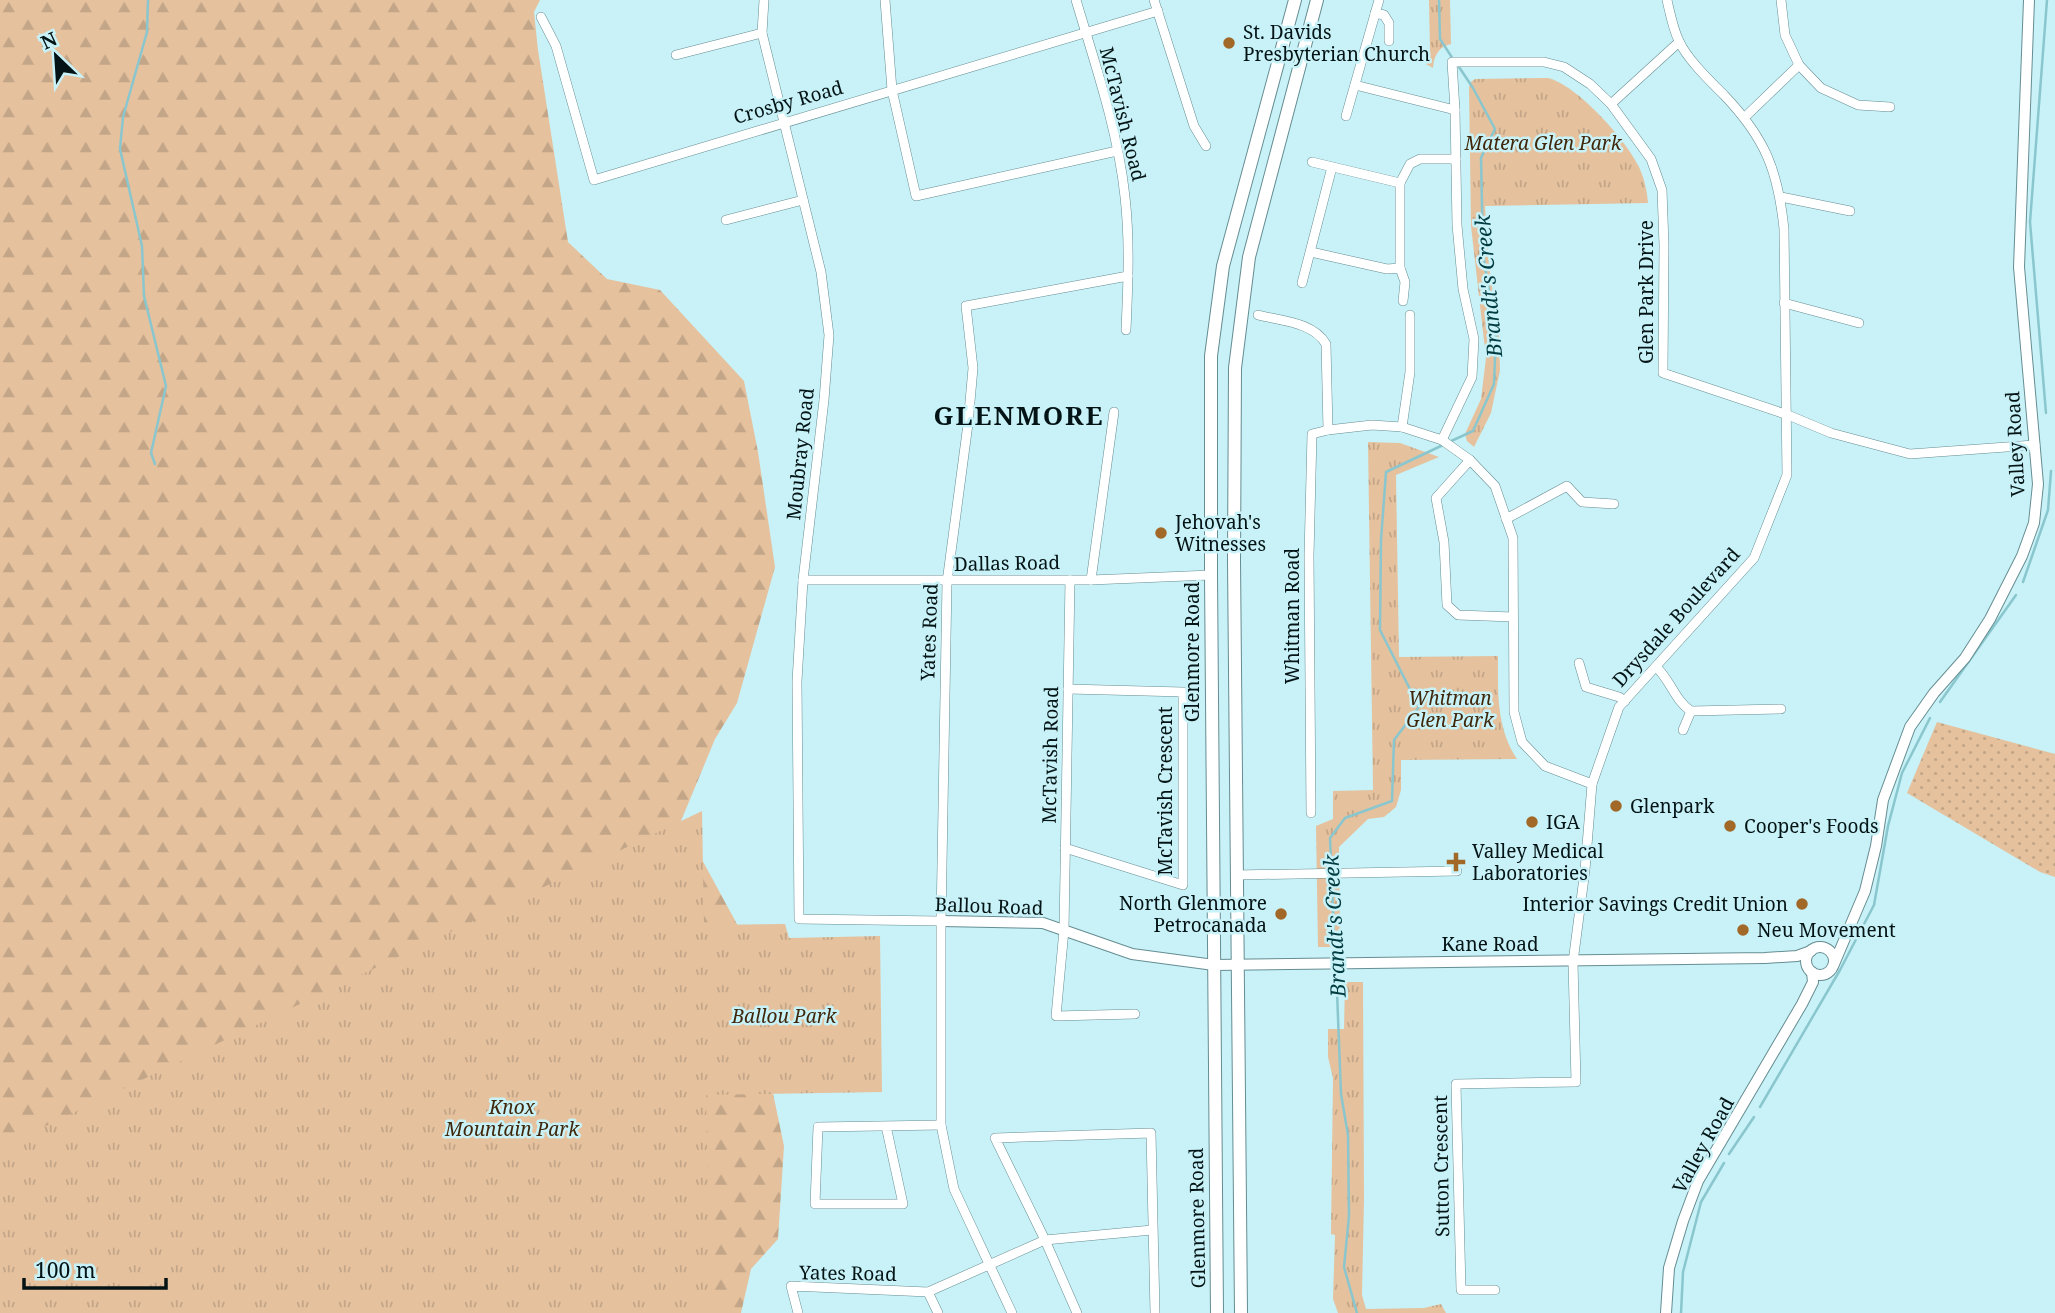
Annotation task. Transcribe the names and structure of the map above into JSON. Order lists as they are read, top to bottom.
{
  "streets": {
    "main road": ["Glenmore Road"],
    "street": [
      "Crosby Road",
      "McTavish Road",
      "Glen Park Drive",
      "Valley Road",
      "Moubray Road",
      "Dallas Road",
      "Whitman Road",
      "Drysdale Boulevard",
      "Yates Road",
      "McTavish Crescent",
      "Ballou Road",
      "Kane Road",
      "Sutton Crescent"
    ]
  },
  "crossings": [
    ["Crosby Road", "McTavish Road"],
    ["Crosby Road", "Moubray Road"],
    ["McTavish Road", "Dallas Road"],
    ["McTavish Road", "Yates Road"],
    ["McTavish Road", "McTavish Crescent"],
    ["McTavish Road", "Ballou Road"],
    ["Glen Park Drive", "Valley Road"],
    ["Glen Park Drive", "Drysdale Boulevard"],
    ["Valley Road", "Kane Road"],
    ["Moubray Road", "Dallas Road"],
    ["Moubray Road", "Ballou Road"],
    ["Dallas Road", "Yates Road"],
    ["Dallas Road", "Glenmore Road"],
    ["Drysdale Boulevard", "Kane Road"],
    ["Drysdale Boulevard", "Sutton Crescent"],
    ["Yates Road", "Ballou Road"],
    ["Glenmore Road", "Ballou Road"],
    ["Glenmore Road", "Kane Road"],
    ["Ballou Road", "Kane Road"]
  ],
  "districts": ["GLENMORE"],
  "water": ["Brandt's Creek"],
  "parks": [
    "Matera Glen Park",
    "Whitman Glen Park",
    "Ballou Park",
    "Knox Mountain Park"
  ],
  "places": {
    "other": [
      "St. Davids Presbyterian Church",
      "Jehovah's Witnesses",
      "Glenpark",
      "IGA",
      "Cooper's Foods",
      "Interior Savings Credit Union",
      "North Glenmore Petrocanada",
      "Neu Movement"
    ],
    "health": ["Valley Medical Laboratories"]
  },
  "scale_bar": "100 m",
  "north": "top left"
}
